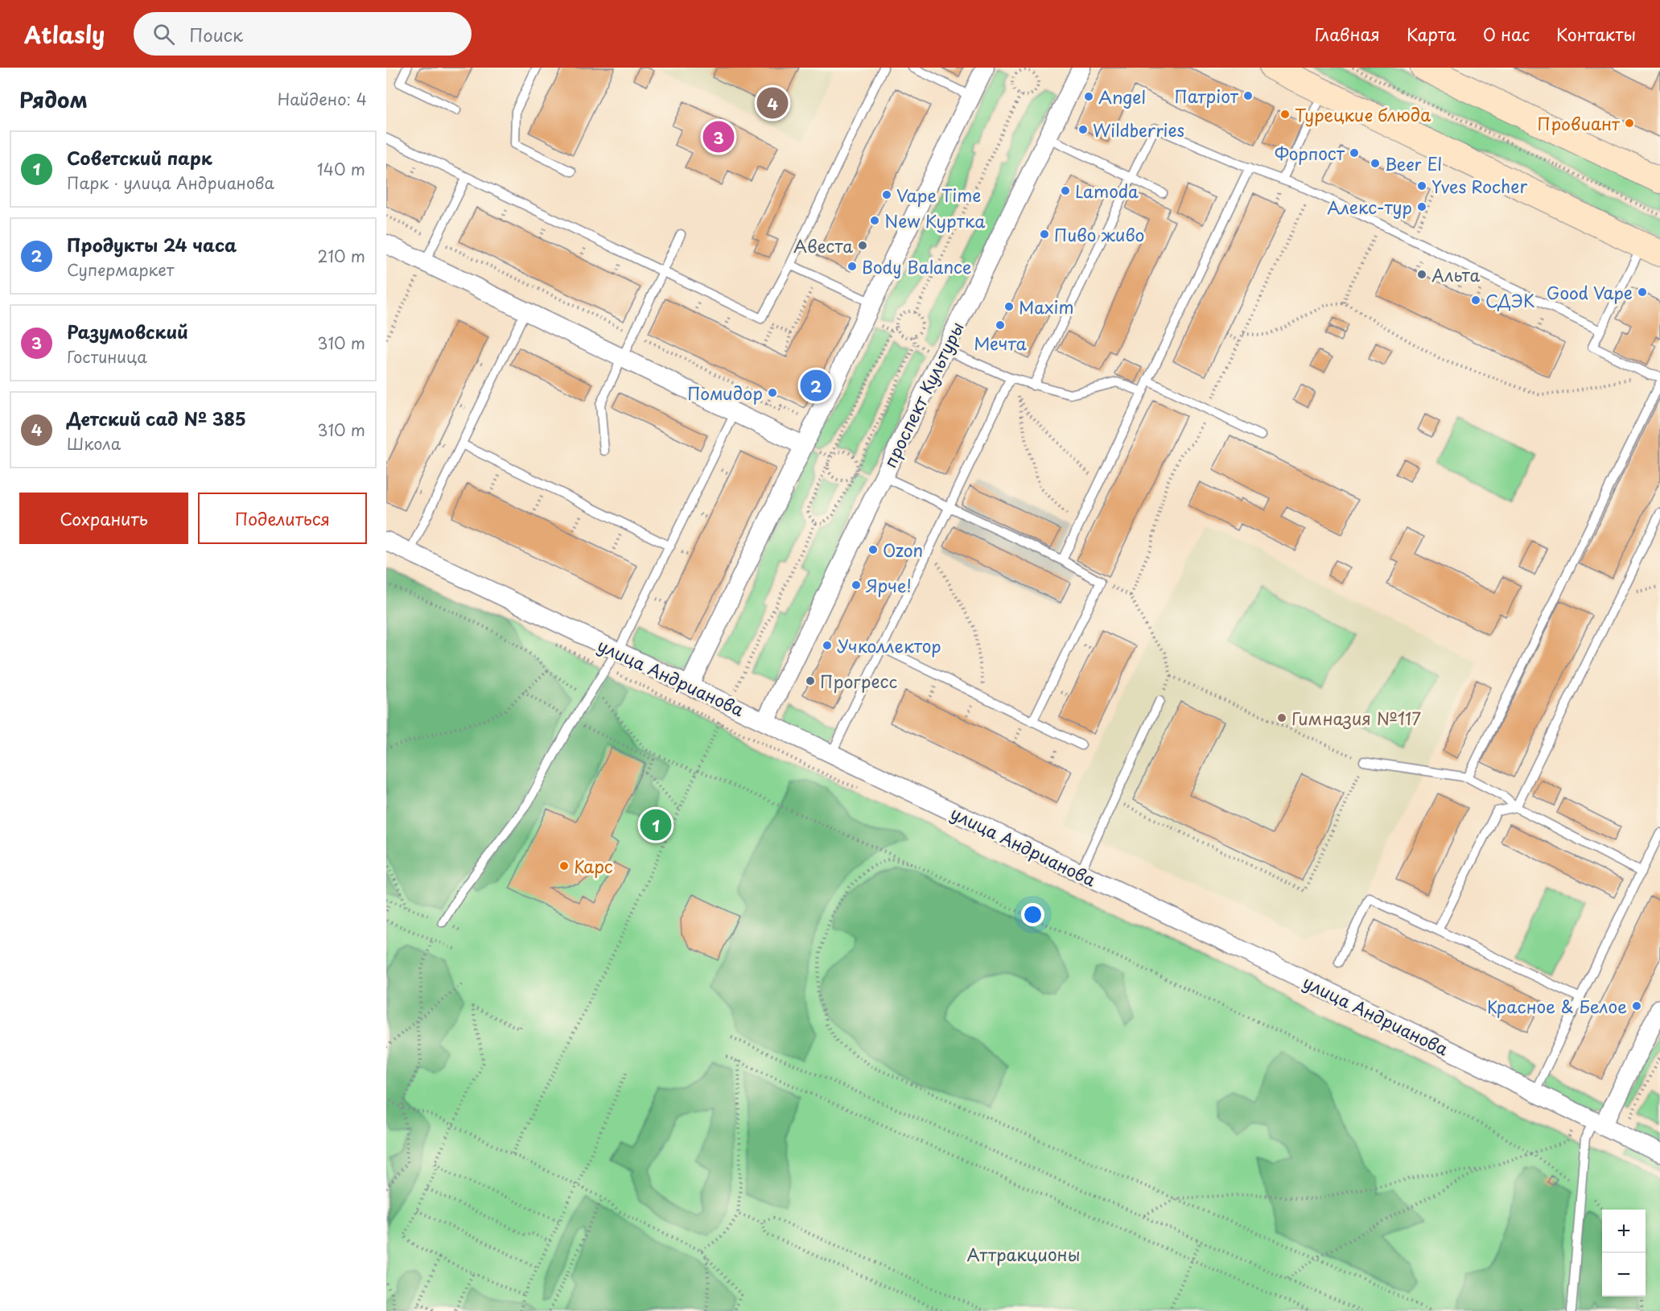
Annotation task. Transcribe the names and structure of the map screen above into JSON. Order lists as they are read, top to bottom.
{
  "streets": {
    "street": ["проспект Культуры", "улица Андрианова"]
  },
  "crossings": [
    ["проспект Культуры", "улица Андрианова"]
  ],
  "parks": ["Аттракционы"],
  "places": [
    "Патрiот",
    "Angel",
    "Турецкие блюда",
    "Провиант",
    "Wildberries",
    "Форпост",
    "Beer El",
    "Yves Rocher",
    "Lamoda",
    "Vape Time",
    "Алекс-тур",
    "New Куртка",
    "Пиво живо",
    "Авеста",
    "Body Balance",
    "Альта",
    "Good Vape",
    "СДЭК",
    "Maxim",
    "Мечта",
    "Помидор",
    "Ozon",
    "Ярче!",
    "Учколлектор",
    "Прогресс",
    "Гимназия №117",
    "Карс",
    "Красное & Белое"
  ],
  "page": {
    "header": "Atlasly",
    "search": "Поиск",
    "nav": [
      "Главная",
      "Карта",
      "О нас",
      "Контакты"
    ],
    "heading": ["Рядом", "Найдено: 4"],
    "pins": [
      "4",
      "3",
      "2",
      "1"
    ],
    "list": [
      {
        "mark": "1",
        "name": "Советский парк",
        "note": "Парк · улица Андрианова",
        "value": "140 m"
      },
      {
        "mark": "2",
        "name": "Продукты 24 часа",
        "note": "Супермаркет",
        "value": "210 m"
      },
      {
        "mark": "3",
        "name": "Разумовский",
        "note": "Гостиница",
        "value": "310 m"
      },
      {
        "mark": "4",
        "name": "Детский сад № 385",
        "note": "Школа",
        "value": "310 m"
      }
    ],
    "buttons": ["Сохранить", "Поделиться"],
    "map_buttons": ["+", "−"]
  }
}
